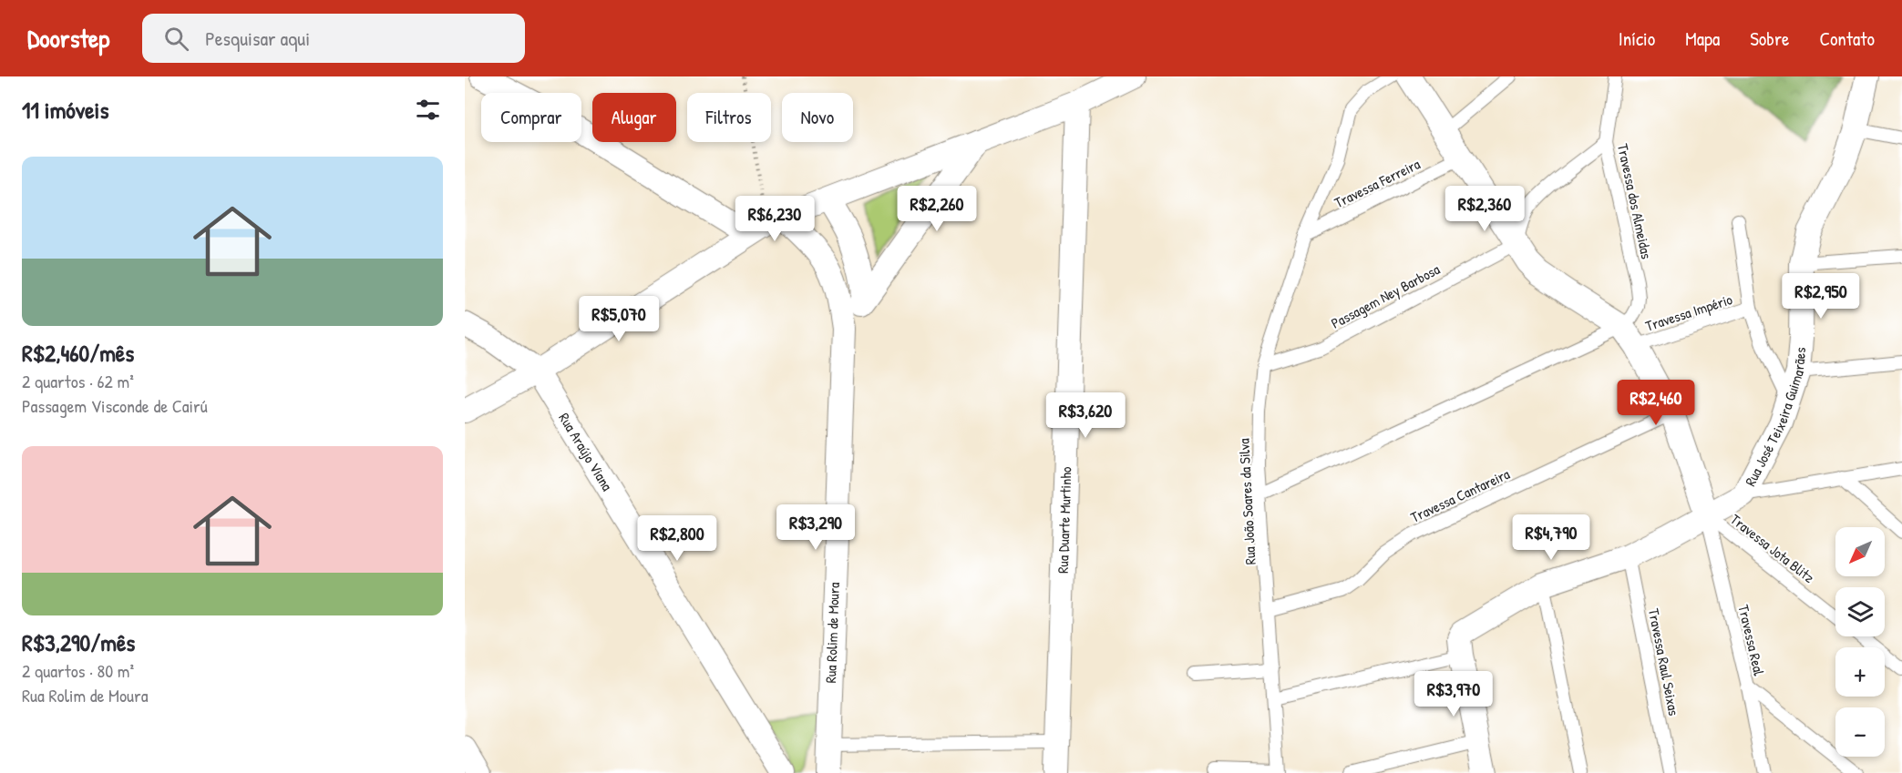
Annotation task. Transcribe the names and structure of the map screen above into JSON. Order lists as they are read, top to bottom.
{
  "streets": {
    "street": [
      "Rua José Teixeira Guimarães",
      "Rua Araújo Viana",
      "Rua Duarte Murtinho",
      "Rua Rolim de Moura"
    ],
    "lane": [
      "Travessa Ferreira",
      "Travessa dos Almeidas",
      "Passagem Ney Barbosa",
      "Travessa Império",
      "Travessa Cantareira",
      "Rua João Soares da Silva",
      "Travessa Jota Blitz",
      "Travessa Real",
      "Travessa Raul Seixas"
    ]
  },
  "crossings": [
    ["Travessa Ferreira", "Rua João Soares da Silva"],
    ["Passagem Ney Barbosa", "Rua João Soares da Silva"],
    ["Rua José Teixeira Guimarães", "Travessa Jota Blitz"],
    ["Rua José Teixeira Guimarães", "Travessa Real"],
    ["Rua José Teixeira Guimarães", "Travessa Raul Seixas"],
    ["Travessa Cantareira", "Rua João Soares da Silva"],
    ["Travessa Jota Blitz", "Travessa Real"]
  ],
  "north": "bottom left",
  "page": {
    "header": "Doorstep",
    "search": "Pesquisar aqui",
    "nav": [
      "Início",
      "Mapa",
      "Sobre",
      "Contato"
    ],
    "heading": "11 imóveis",
    "chip": [
      "Comprar",
      "Alugar",
      "Filtros",
      "Novo"
    ],
    "list": [
      {
        "name": "R$2,460/mês",
        "note": "2 quartos · 62 m² · Passagem Visconde de Cairú"
      },
      {
        "name": "R$3,290/mês",
        "note": "2 quartos · 80 m² · Rua Rolim de Moura"
      }
    ],
    "price": [
      "R$2,260",
      "R$2,360",
      "R$6,230",
      "R$2,950",
      "R$5,070",
      "R$2,460",
      "R$3,620",
      "R$3,290",
      "R$4,790",
      "R$2,800",
      "R$3,970"
    ],
    "map_buttons": ["+", "−"]
  }
}
